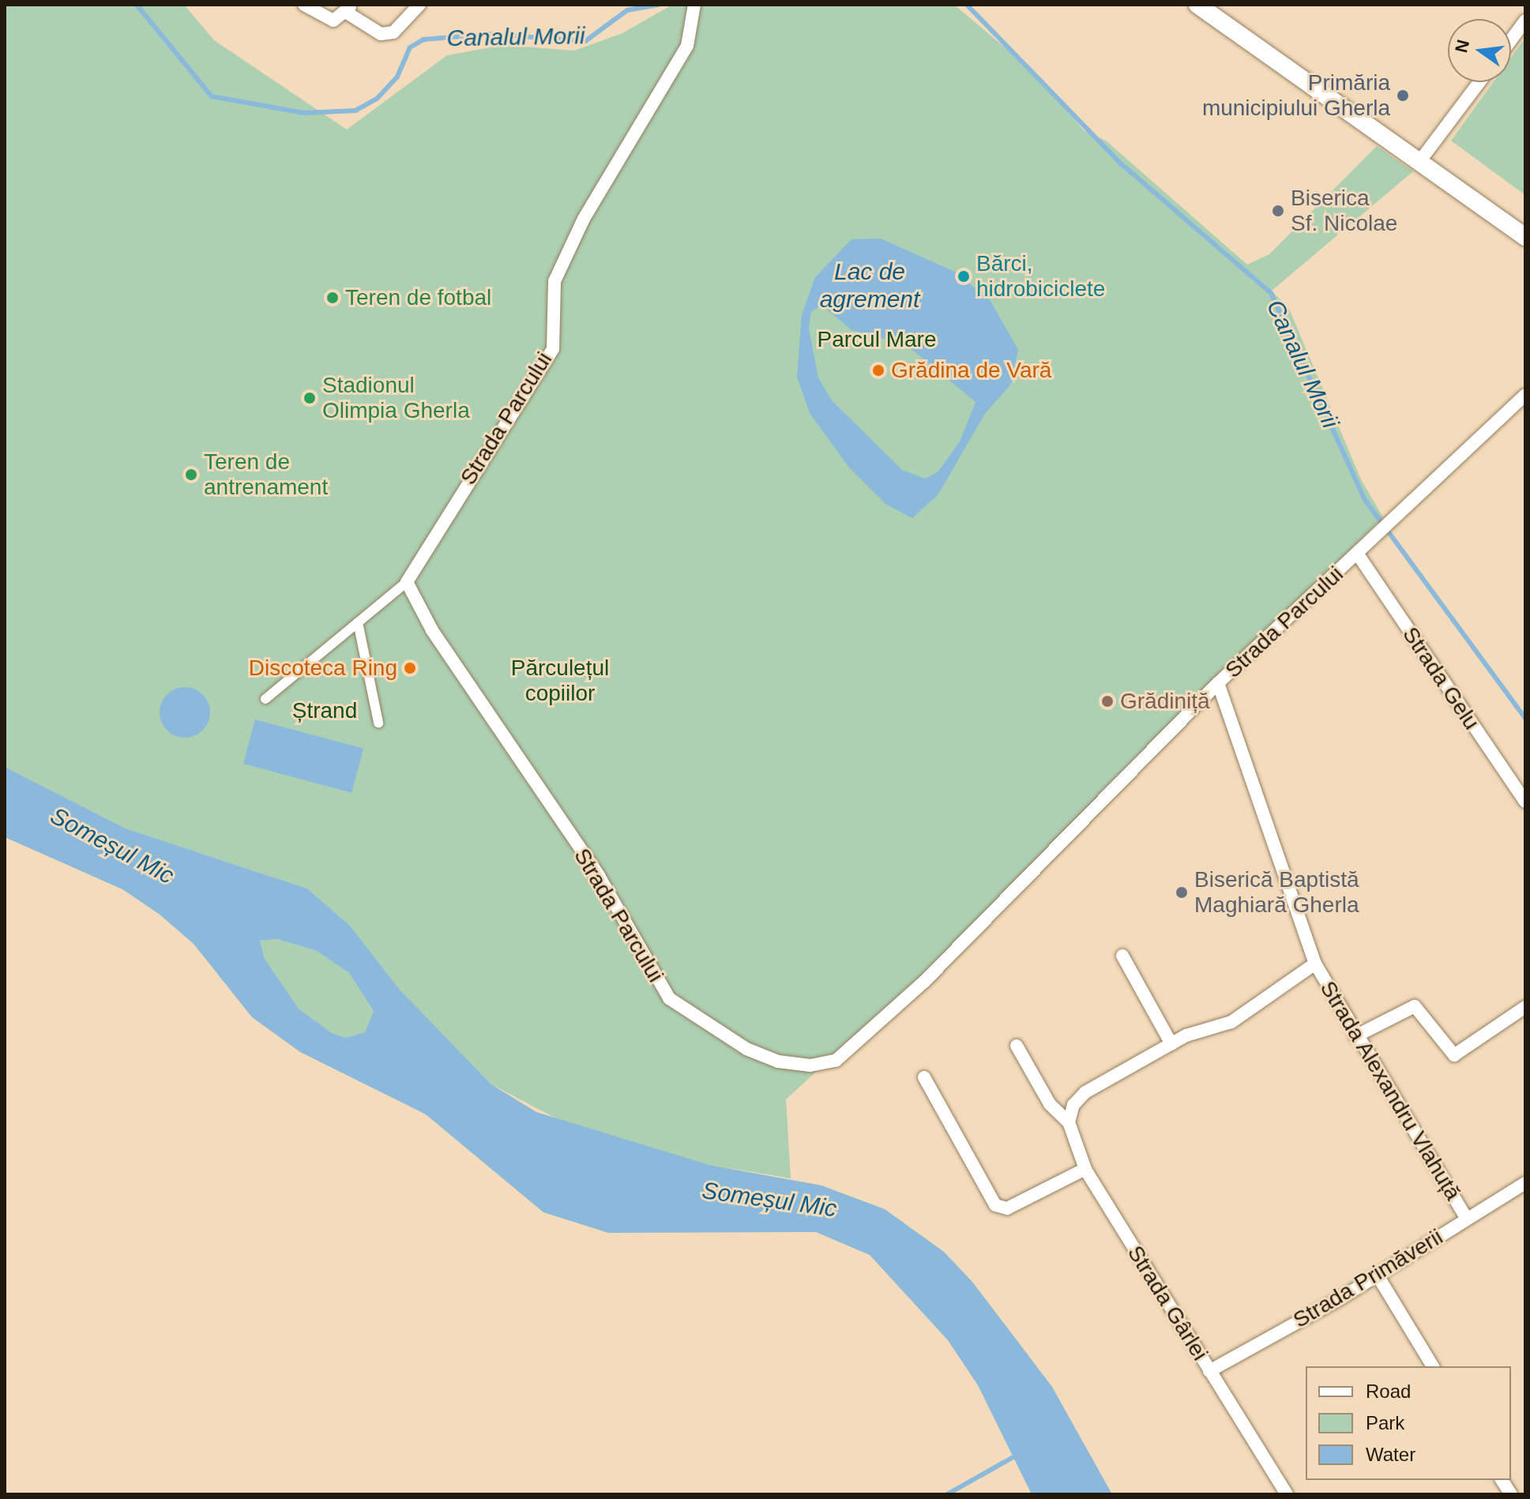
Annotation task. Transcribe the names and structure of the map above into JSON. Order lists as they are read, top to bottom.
{
  "streets": {
    "street": [
      "Strada Parcului",
      "Strada Gelu",
      "Strada Alexandru Vlahuță",
      "Strada Primăverii",
      "Strada Gârlei"
    ]
  },
  "crossings": [
    ["Strada Parcului", "Strada Gelu"],
    ["Strada Parcului", "Strada Alexandru Vlahuță"],
    ["Strada Alexandru Vlahuță", "Strada Primăverii"],
    ["Strada Alexandru Vlahuță", "Strada Gârlei"],
    ["Strada Primăverii", "Strada Gârlei"]
  ],
  "water": ["Canalul Morii", "Lac de agrement", "Someșul Mic"],
  "parks": ["Parcul Mare", "Părculețul copiilor", "Ștrand"],
  "places": [
    "Primăria municipiului Gherla",
    "Biserica Sf. Nicolae",
    "Bărci, hidrobiciclete",
    "Teren de fotbal",
    "Grădina de Vară",
    "Stadionul Olimpia Gherla",
    "Teren de antrenament",
    "Discoteca Ring",
    "Grădiniță",
    "Biserică Baptistă Maghiară Gherla"
  ],
  "legend": ["Road", "Park", "Water"],
  "north": "left"
}
